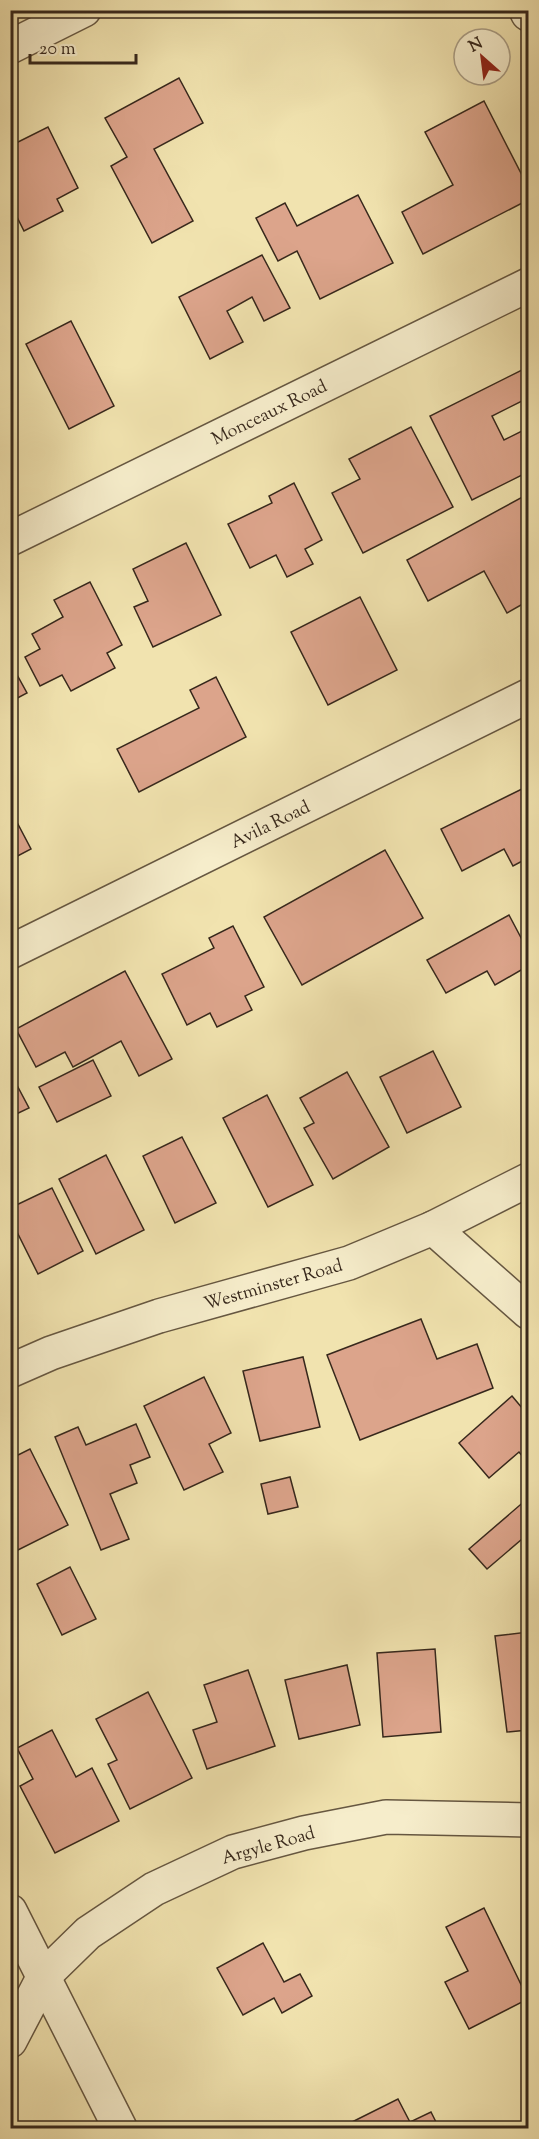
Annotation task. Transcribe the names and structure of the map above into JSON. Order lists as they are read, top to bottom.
{
  "streets": {
    "street": [
      "Monceaux Road",
      "Avila Road",
      "Westminster Road",
      "Argyle Road"
    ]
  },
  "scale_bar": "20 m",
  "north": "top left"
}
